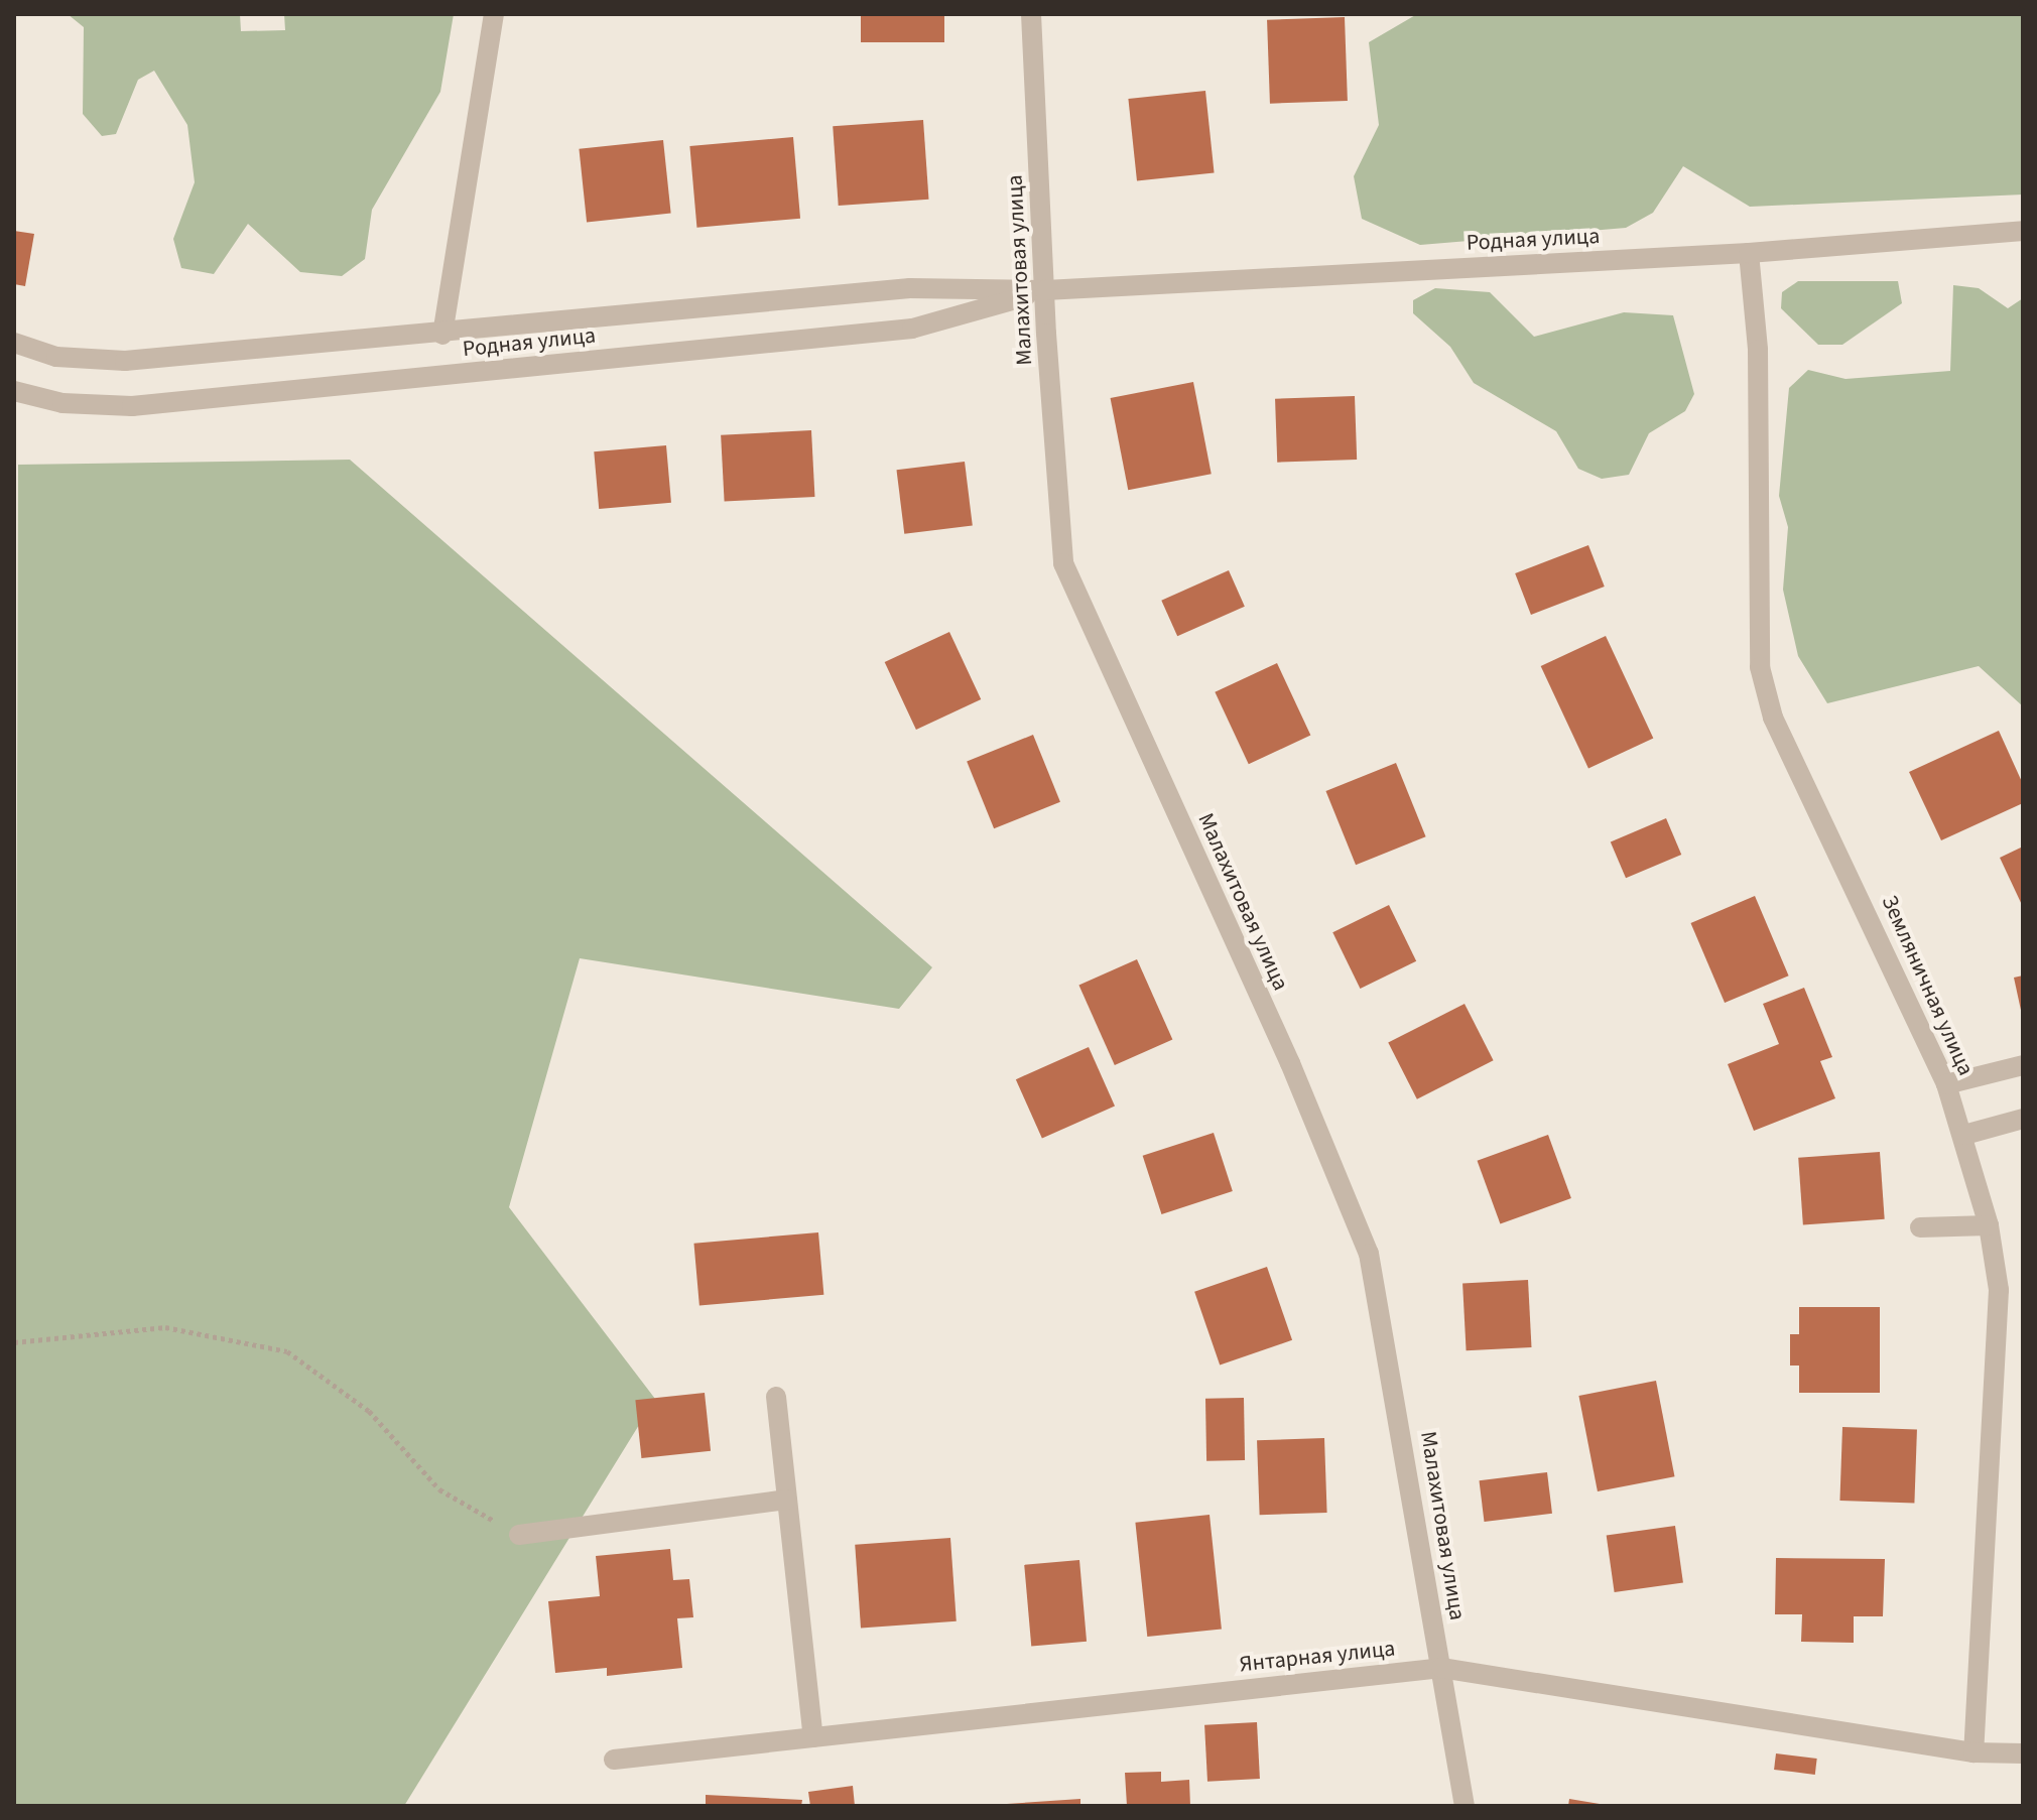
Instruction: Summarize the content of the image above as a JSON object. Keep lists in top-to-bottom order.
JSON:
{
  "streets": {
    "street": [
      "Родная улица",
      "Малахитовая улица",
      "Земляничная улица",
      "Янтарная улица"
    ]
  },
  "crossings": [
    ["Родная улица", "Малахитовая улица"],
    ["Родная улица", "Земляничная улица"],
    ["Малахитовая улица", "Янтарная улица"],
    ["Земляничная улица", "Янтарная улица"]
  ]
}
